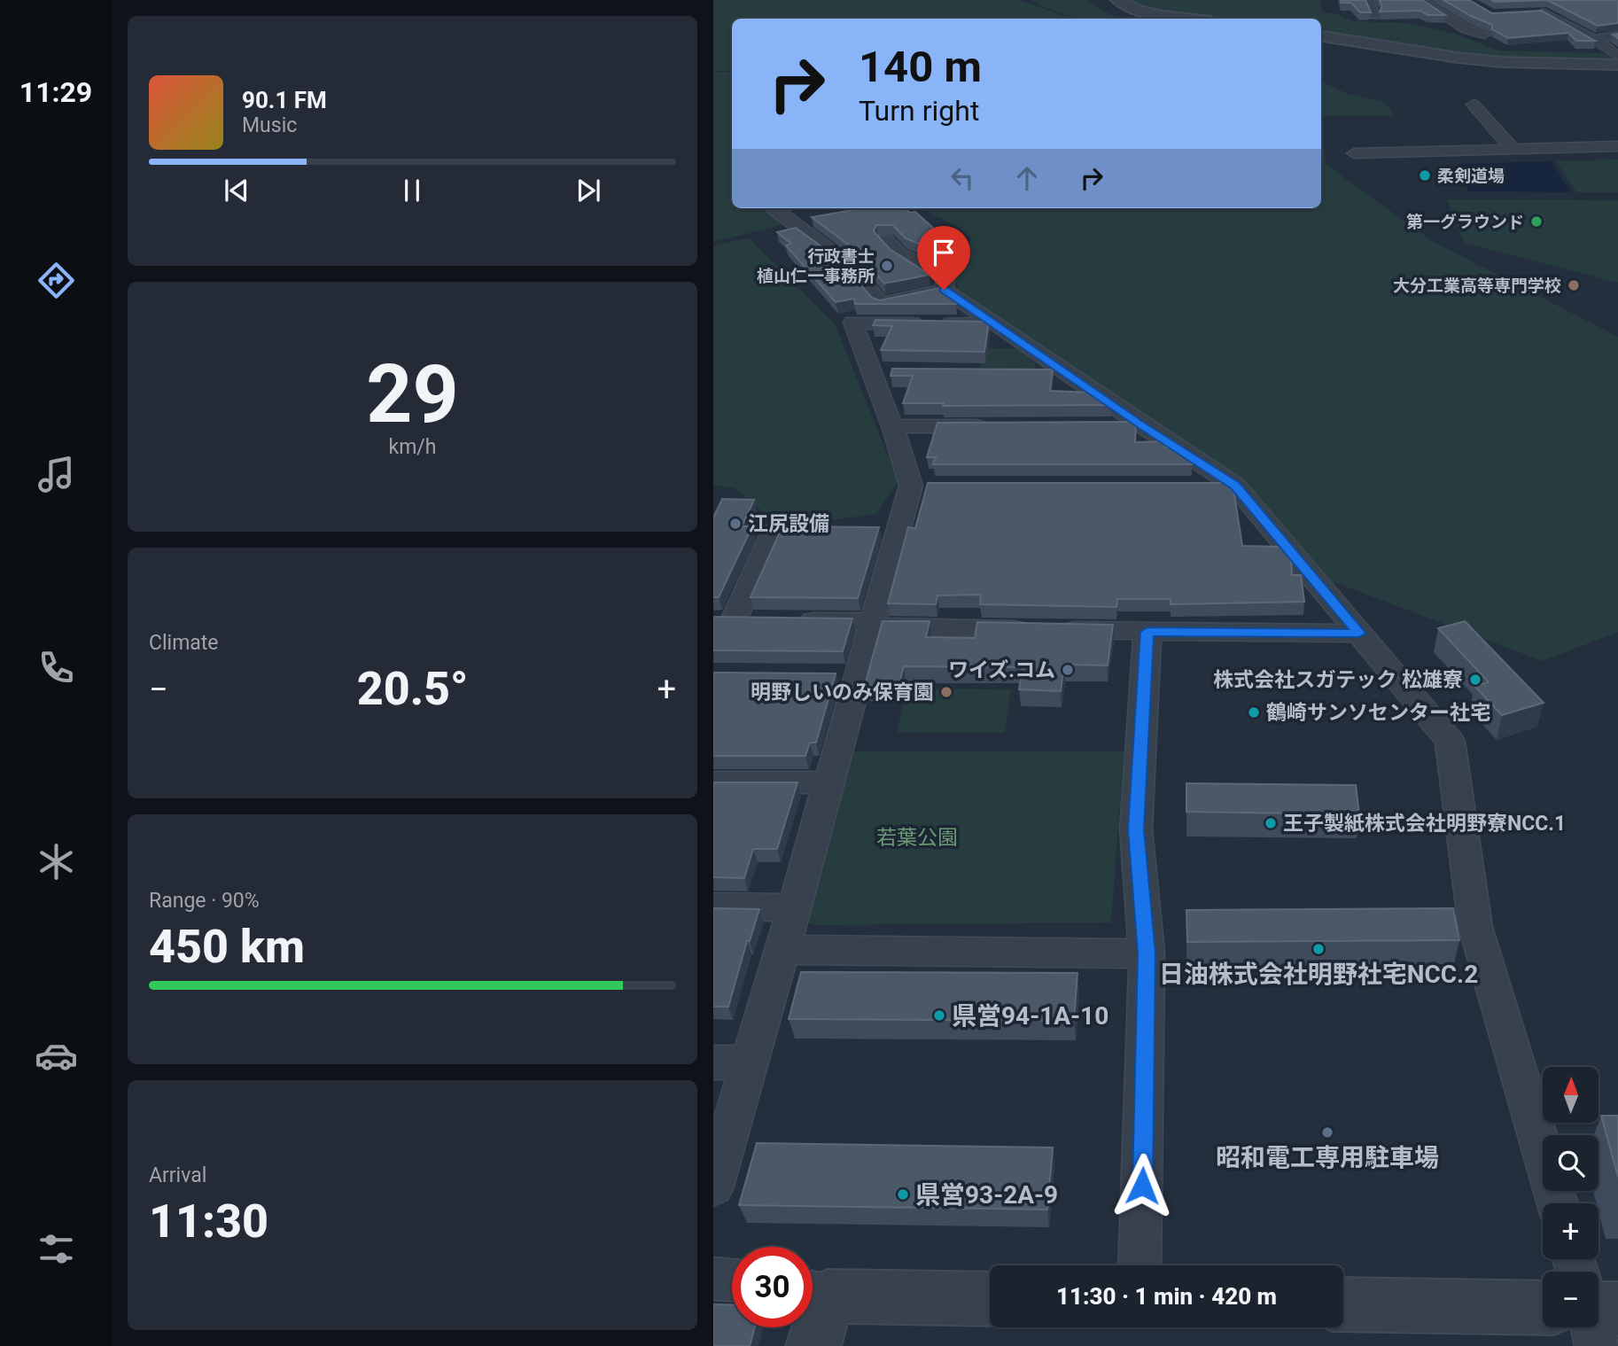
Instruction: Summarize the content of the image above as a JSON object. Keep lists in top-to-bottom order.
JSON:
{
  "parks": ["若葉公園"],
  "places": [
    "柔剣道場",
    "第一グラウンド",
    "行政書士 植山仁一事務所",
    "大分工業高等専門学校",
    "江尻設備",
    "ワイズ.コム",
    "株式会社スガテック 松雄寮",
    "明野しいのみ保育園",
    "鶴崎サンソセンター社宅",
    "王子製紙株式会社明野寮NCC.1",
    "日油株式会社明野社宅NCC.2",
    "県営94-1A-10",
    "昭和電工専用駐車場",
    "県営93-2A-9"
  ],
  "north": "top",
  "page": {
    "tabs": "11:29",
    "turn": ["140 m", "Turn right"],
    "song": ["90.1 FM", "Music"],
    "tile": [
      ["29", "km/h"],
      "Climate",
      ["Range · 90%", "450 km"],
      ["Arrival", "11:30"]
    ],
    "heat": ["−", "20.5°", "+"],
    "map_buttons": ["+", "−"],
    "limit": "30",
    "trip": "11:30 · 1 min · 420 m"
  }
}
